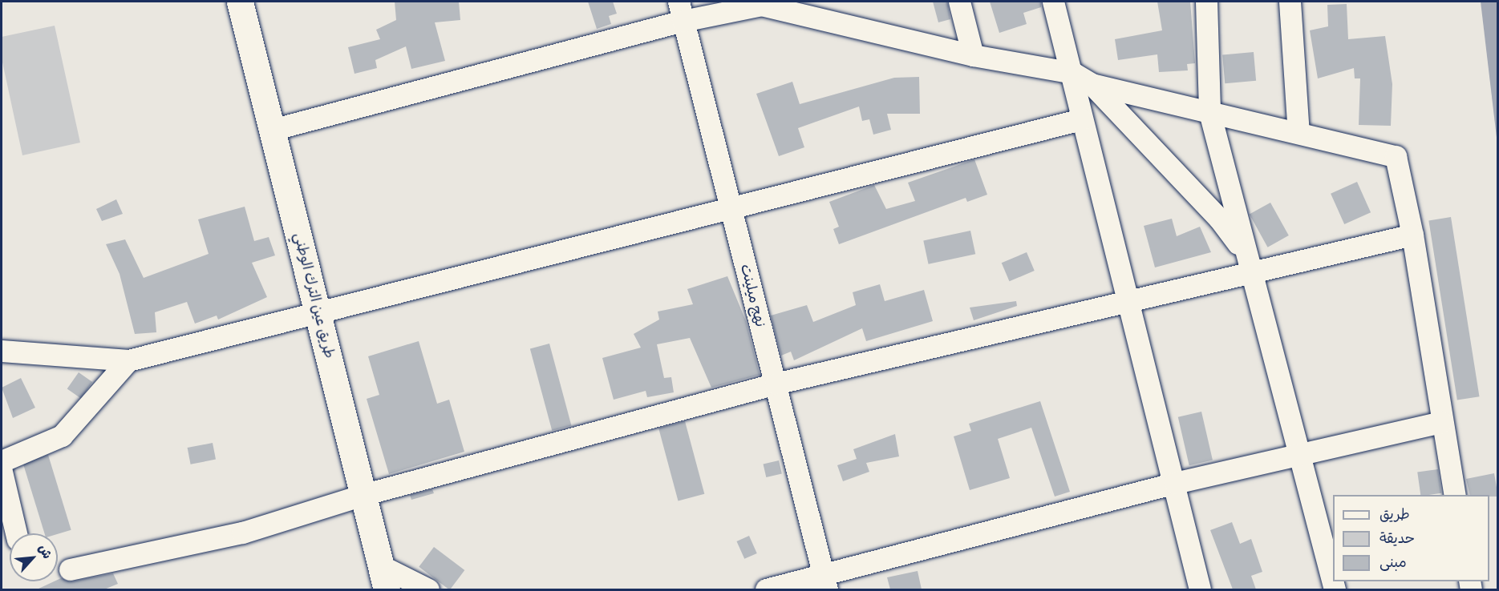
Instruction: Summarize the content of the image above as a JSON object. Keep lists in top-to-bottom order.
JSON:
{
  "streets": {
    "main road": ["طريق عين الترك الوطني"],
    "street": ["نهج ميلينت"]
  },
  "legend": ["طريق", "حديقة", "مبنى"],
  "north": "top right"
}
